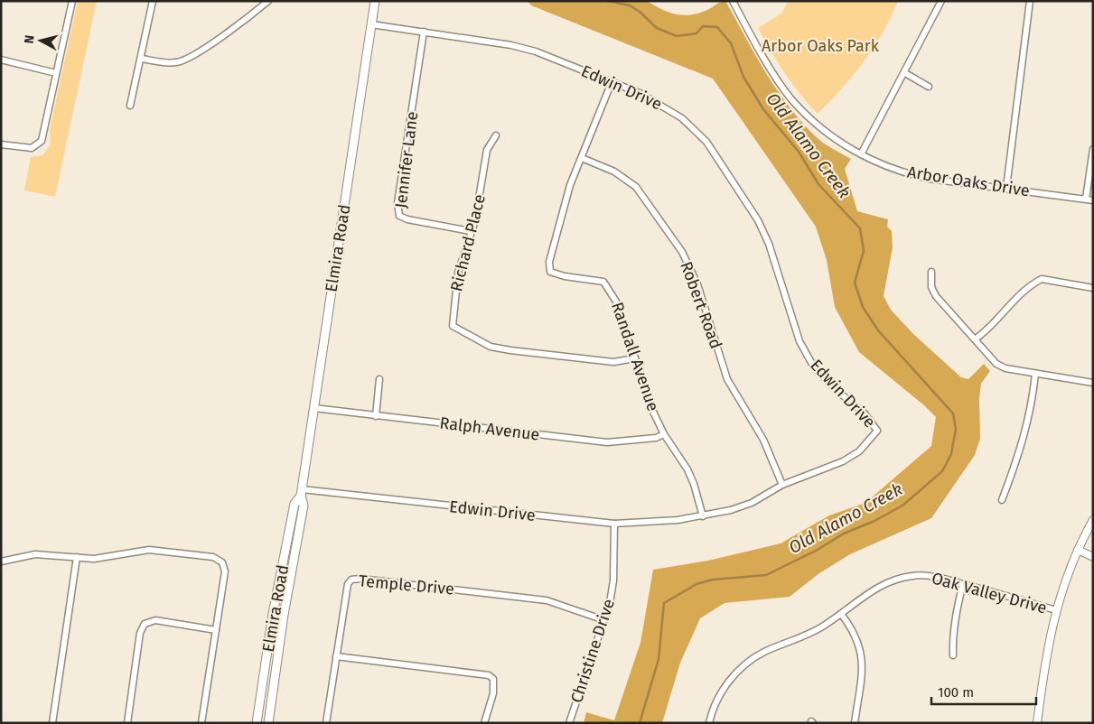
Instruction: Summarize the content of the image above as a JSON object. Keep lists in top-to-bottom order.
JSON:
{
  "streets": {
    "main road": ["Elmira Road"],
    "street": [
      "Edwin Drive",
      "Jennifer Lane",
      "Arbor Oaks Drive",
      "Richard Place",
      "Robert Road",
      "Randall Avenue",
      "Ralph Avenue",
      "Temple Drive",
      "Oak Valley Drive",
      "Christine Drive"
    ]
  },
  "crossings": [
    ["Edwin Drive", "Jennifer Lane"],
    ["Edwin Drive", "Elmira Road"],
    ["Edwin Drive", "Robert Road"],
    ["Edwin Drive", "Randall Avenue"],
    ["Edwin Drive", "Christine Drive"],
    ["Jennifer Lane", "Richard Place"],
    ["Richard Place", "Randall Avenue"],
    ["Elmira Road", "Ralph Avenue"],
    ["Robert Road", "Randall Avenue"],
    ["Randall Avenue", "Ralph Avenue"],
    ["Temple Drive", "Christine Drive"]
  ],
  "water": ["Old Alamo Creek"],
  "parks": ["Arbor Oaks Park"],
  "scale_bar": "100 m",
  "north": "left"
}
